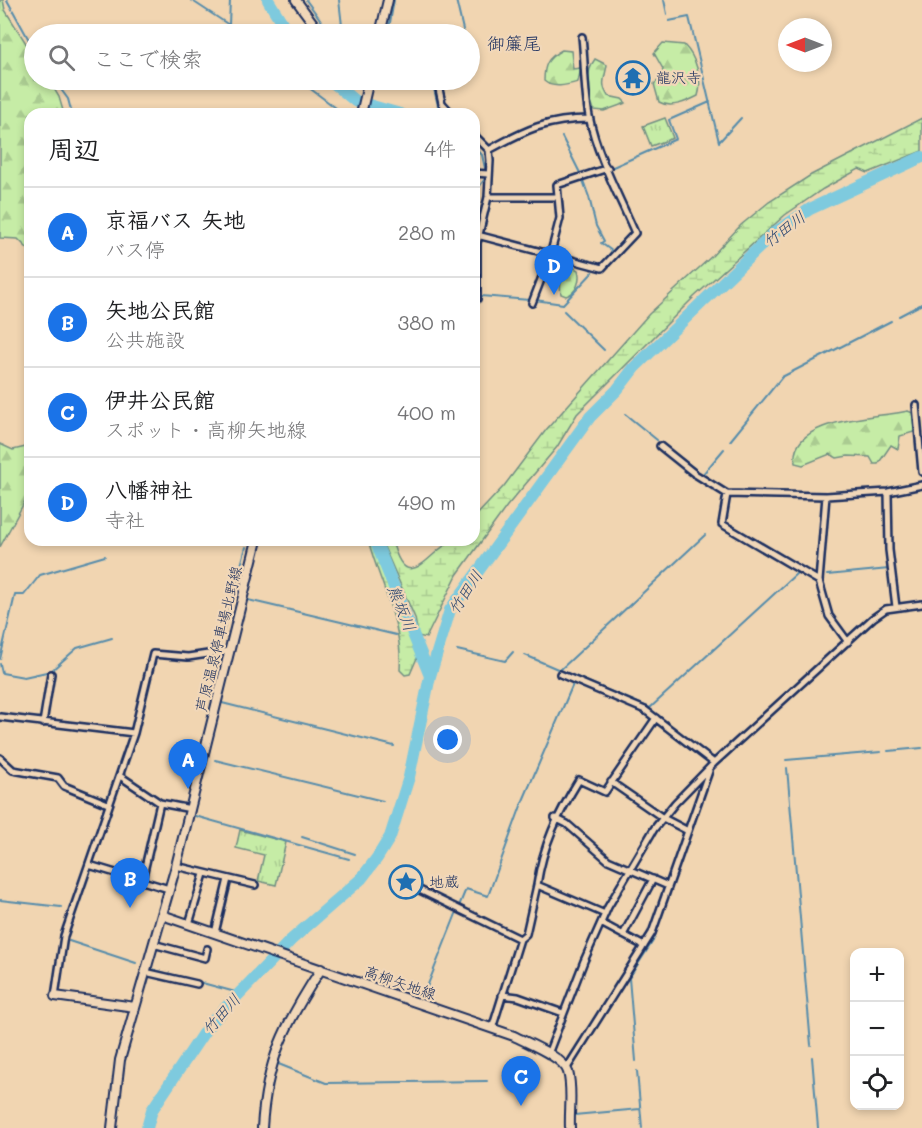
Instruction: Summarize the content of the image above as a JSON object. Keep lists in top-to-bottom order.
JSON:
{
  "streets": {
    "main road": ["芦原温泉停車場北野線", "高柳矢地線"]
  },
  "crossings": [
    ["芦原温泉停車場北野線", "高柳矢地線"]
  ],
  "districts": ["御簾尾"],
  "water": ["竹田川", "熊坂川"],
  "places": {
    "temple": ["龍沢寺"],
    "place": ["地蔵"]
  },
  "north": "left",
  "page": {
    "search": "ここで検索",
    "heading": ["周辺", "4件"],
    "list": [
      {
        "mark": "A",
        "name": "京福バス 矢地",
        "note": "バス停",
        "value": "280 m"
      },
      {
        "mark": "B",
        "name": "矢地公民館",
        "note": "公共施設",
        "value": "380 m"
      },
      {
        "mark": "C",
        "name": "伊井公民館",
        "note": "スポット · 高柳矢地線",
        "value": "400 m"
      },
      {
        "mark": "D",
        "name": "八幡神社",
        "note": "寺社",
        "value": "490 m"
      }
    ],
    "pins": [
      "D",
      "A",
      "B",
      "C"
    ],
    "map_buttons": ["+", "−"]
  }
}
